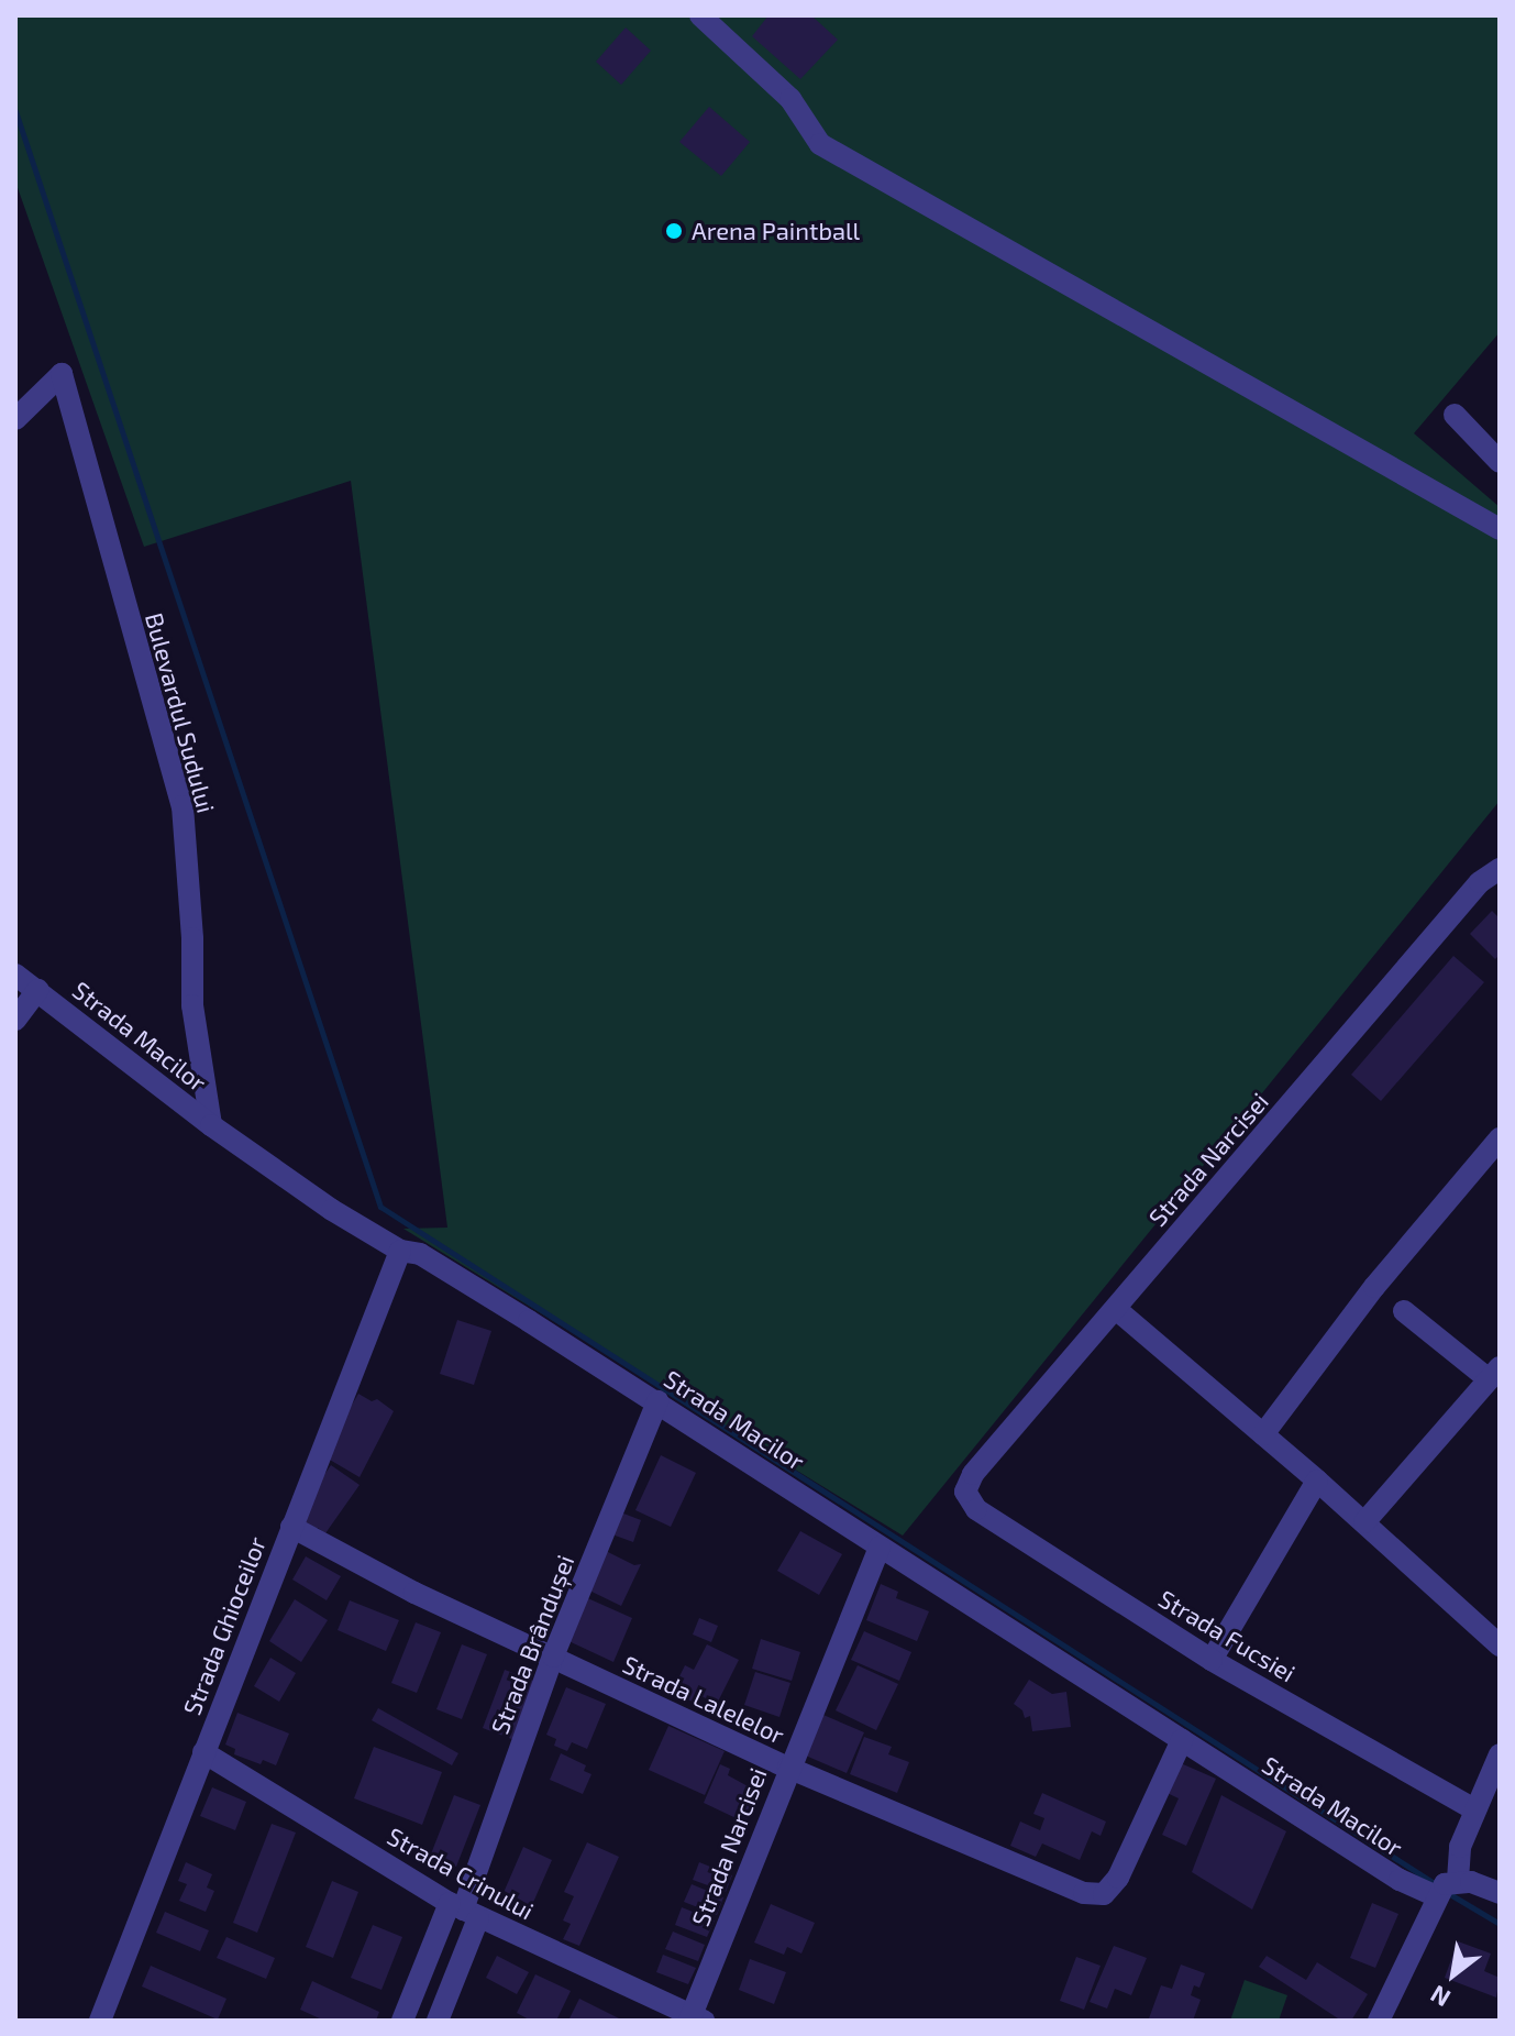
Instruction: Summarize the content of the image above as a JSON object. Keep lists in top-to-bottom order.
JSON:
{
  "streets": {
    "street": [
      "Bulevardul Sudului",
      "Strada Macilor",
      "Strada Narcisei",
      "Strada Ghioceilor",
      "Strada Fucsiei",
      "Strada Brândușei",
      "Strada Lalelelor",
      "Strada Crinului"
    ]
  },
  "crossings": [
    ["Bulevardul Sudului", "Strada Macilor"],
    ["Strada Macilor", "Strada Narcisei"],
    ["Strada Macilor", "Strada Ghioceilor"],
    ["Strada Macilor", "Strada Brândușei"],
    ["Strada Macilor", "Strada Lalelelor"],
    ["Strada Narcisei", "Strada Fucsiei"],
    ["Strada Narcisei", "Strada Lalelelor"],
    ["Strada Narcisei", "Strada Crinului"],
    ["Strada Ghioceilor", "Strada Lalelelor"],
    ["Strada Ghioceilor", "Strada Crinului"],
    ["Strada Brândușei", "Strada Lalelelor"],
    ["Strada Brândușei", "Strada Crinului"]
  ],
  "places": ["Arena Paintball"],
  "north": "bottom left"
}
